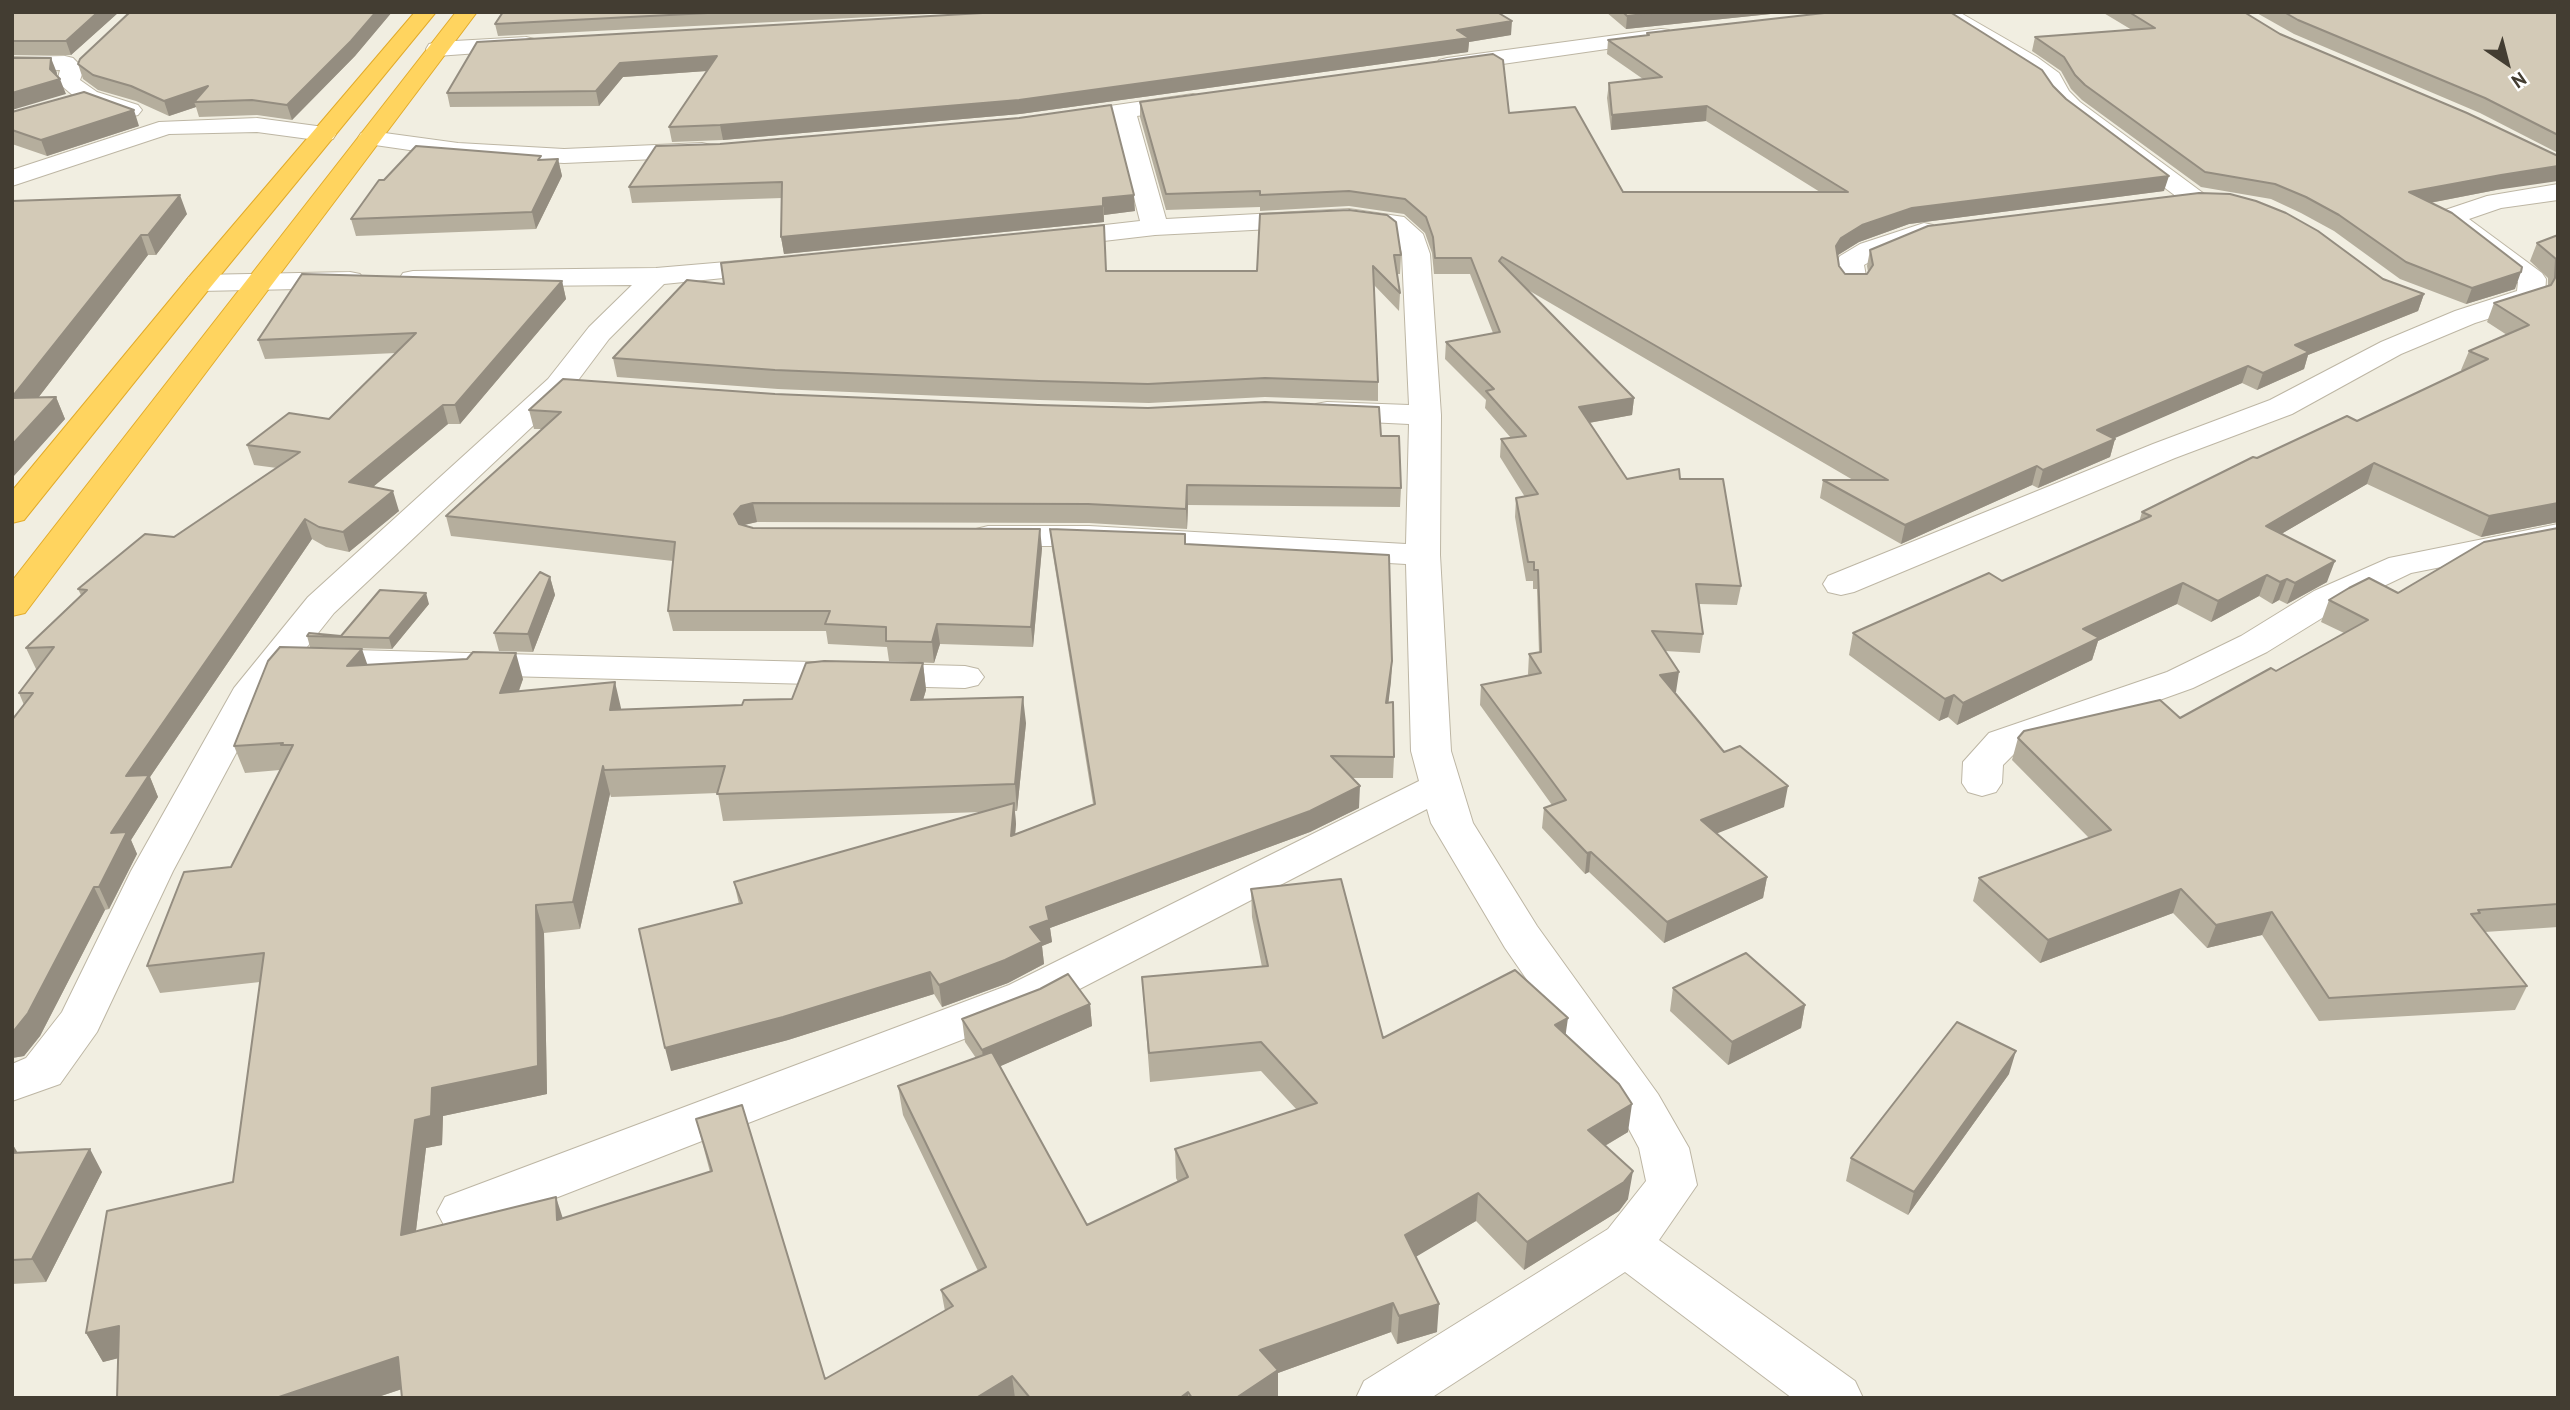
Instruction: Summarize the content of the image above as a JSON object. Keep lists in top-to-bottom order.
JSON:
{
  "north": "bottom right"
}
